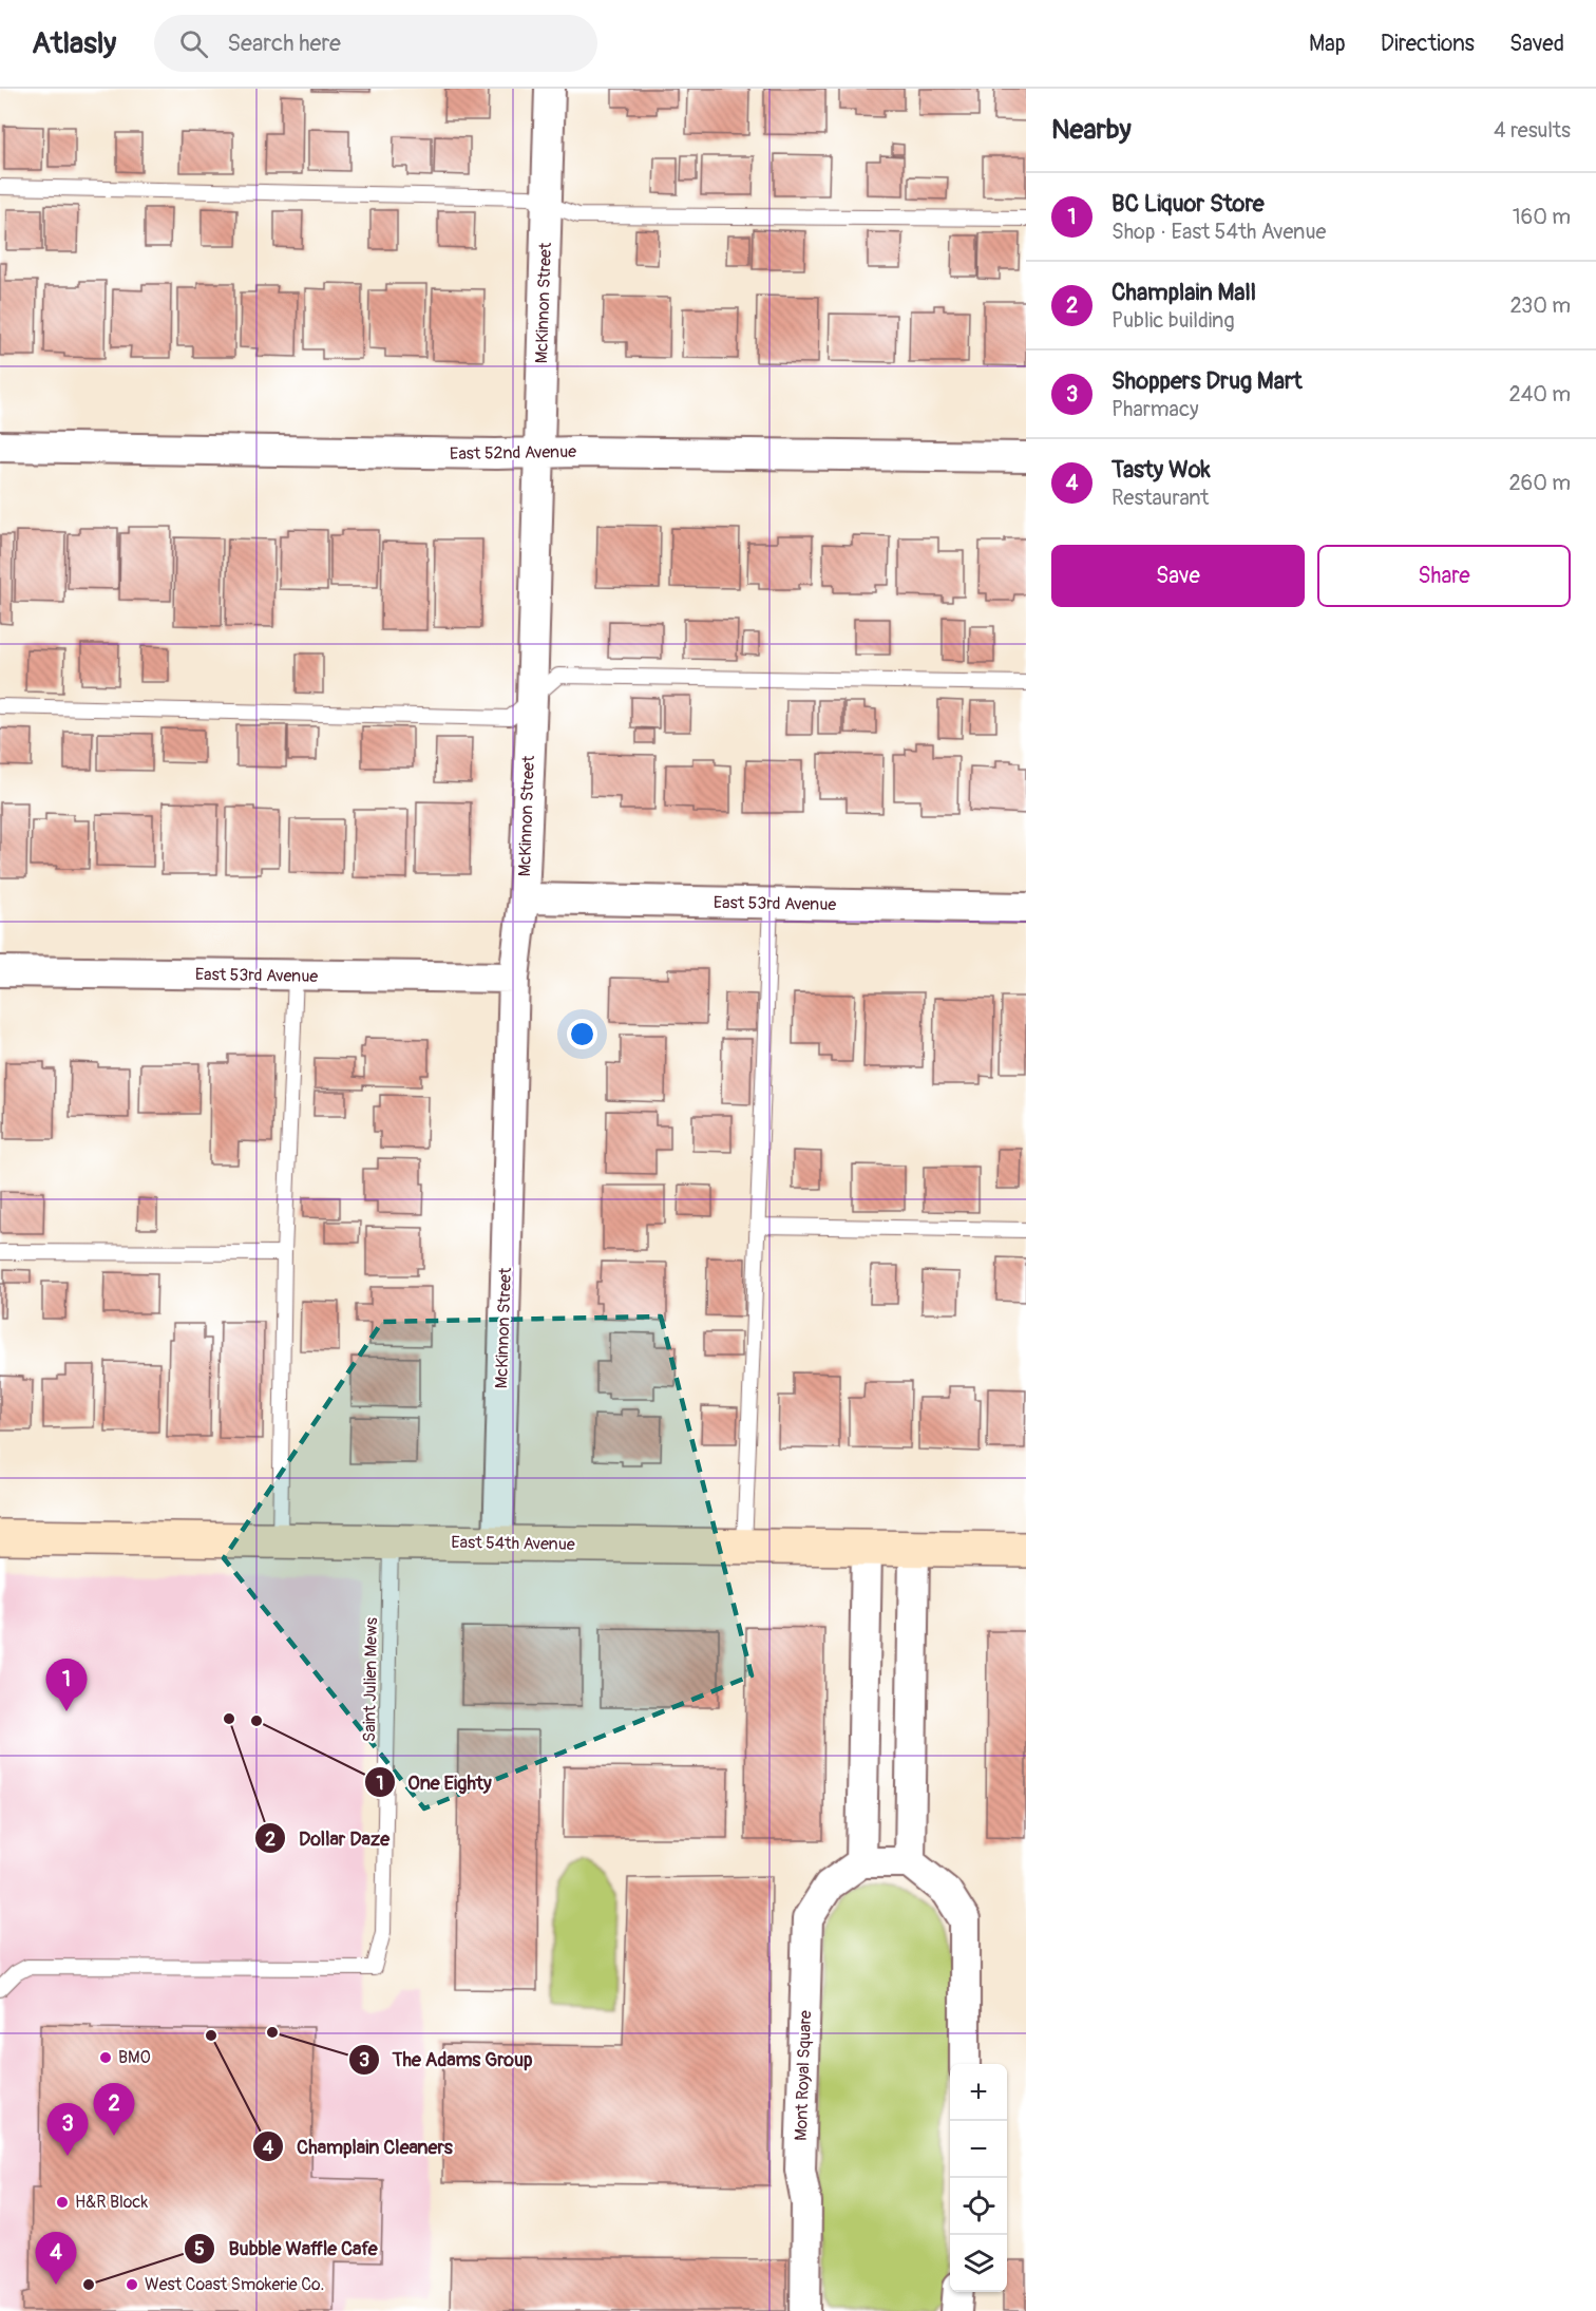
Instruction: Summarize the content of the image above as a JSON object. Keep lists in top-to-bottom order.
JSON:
{
  "streets": {
    "street": [
      "McKinnon Street",
      "East 52nd Avenue",
      "East 53rd Avenue",
      "East 54th Avenue",
      "Mont Royal Square"
    ],
    "lane": ["Saint Julien Mews"]
  },
  "crossings": [
    ["McKinnon Street", "East 52nd Avenue"],
    ["McKinnon Street", "East 53rd Avenue"],
    ["McKinnon Street", "East 54th Avenue"],
    ["East 54th Avenue", "Saint Julien Mews"]
  ],
  "places": [
    "Dollar Daze",
    "One Eighty",
    "The Adams Group",
    "Champlain Cleaners",
    "BMO",
    "H&R Block",
    "Bubble Waffle Cafe",
    "West Coast Smokerie Co."
  ],
  "page": {
    "header": "Atlasly",
    "search": "Search here",
    "nav": ["Map", "Directions", "Saved"],
    "heading": ["Nearby", "4 results"],
    "list": [
      {
        "mark": "1",
        "name": "BC Liquor Store",
        "note": "Shop · East 54th Avenue",
        "value": "160 m"
      },
      {
        "mark": "2",
        "name": "Champlain Mall",
        "note": "Public building",
        "value": "230 m"
      },
      {
        "mark": "3",
        "name": "Shoppers Drug Mart",
        "note": "Pharmacy",
        "value": "240 m"
      },
      {
        "mark": "4",
        "name": "Tasty Wok",
        "note": "Restaurant",
        "value": "260 m"
      }
    ],
    "buttons": ["Save", "Share"],
    "pins": [
      "1",
      "2",
      "3",
      "4"
    ],
    "map_buttons": ["+", "−"]
  }
}
